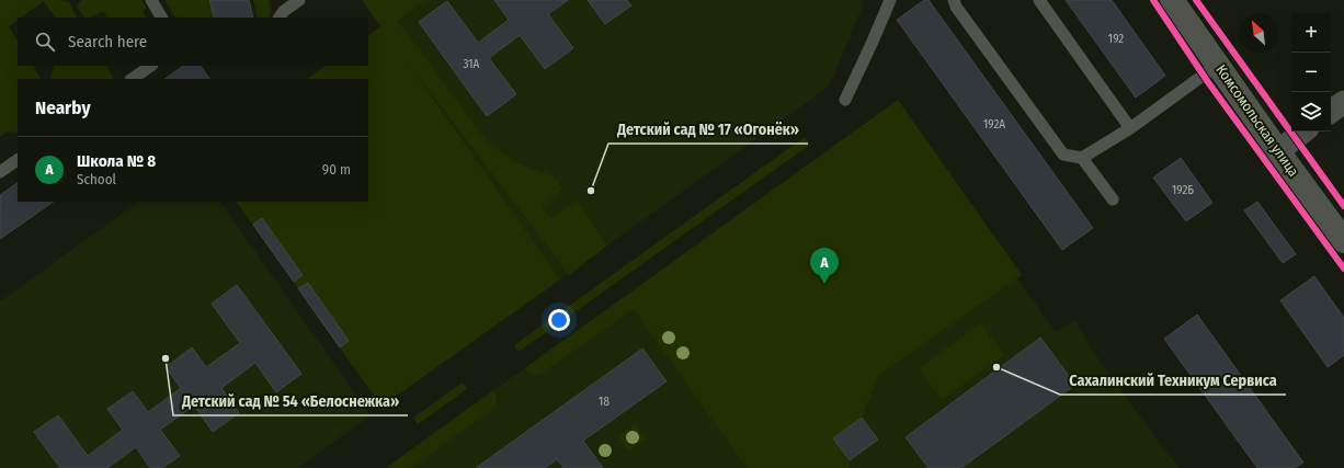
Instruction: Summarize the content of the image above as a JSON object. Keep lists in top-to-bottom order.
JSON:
{
  "streets": {
    "main road": ["Комсомольская улица"]
  },
  "places": ["Детский сад № 17 «Огонёк»", "Детский сад № 54 «Белоснежка»", "Сахалинский Техникум Сервиса"],
  "house_numbers": [
    "192",
    "31А",
    "192А",
    "192Б",
    "18"
  ],
  "north": "top left",
  "page": {
    "map_buttons": ["+", "−"],
    "search": "Search here",
    "heading": "Nearby",
    "list": [
      {
        "mark": "A",
        "name": "Школа № 8",
        "note": "School",
        "value": "90 m"
      }
    ],
    "pins": "A"
  }
}
